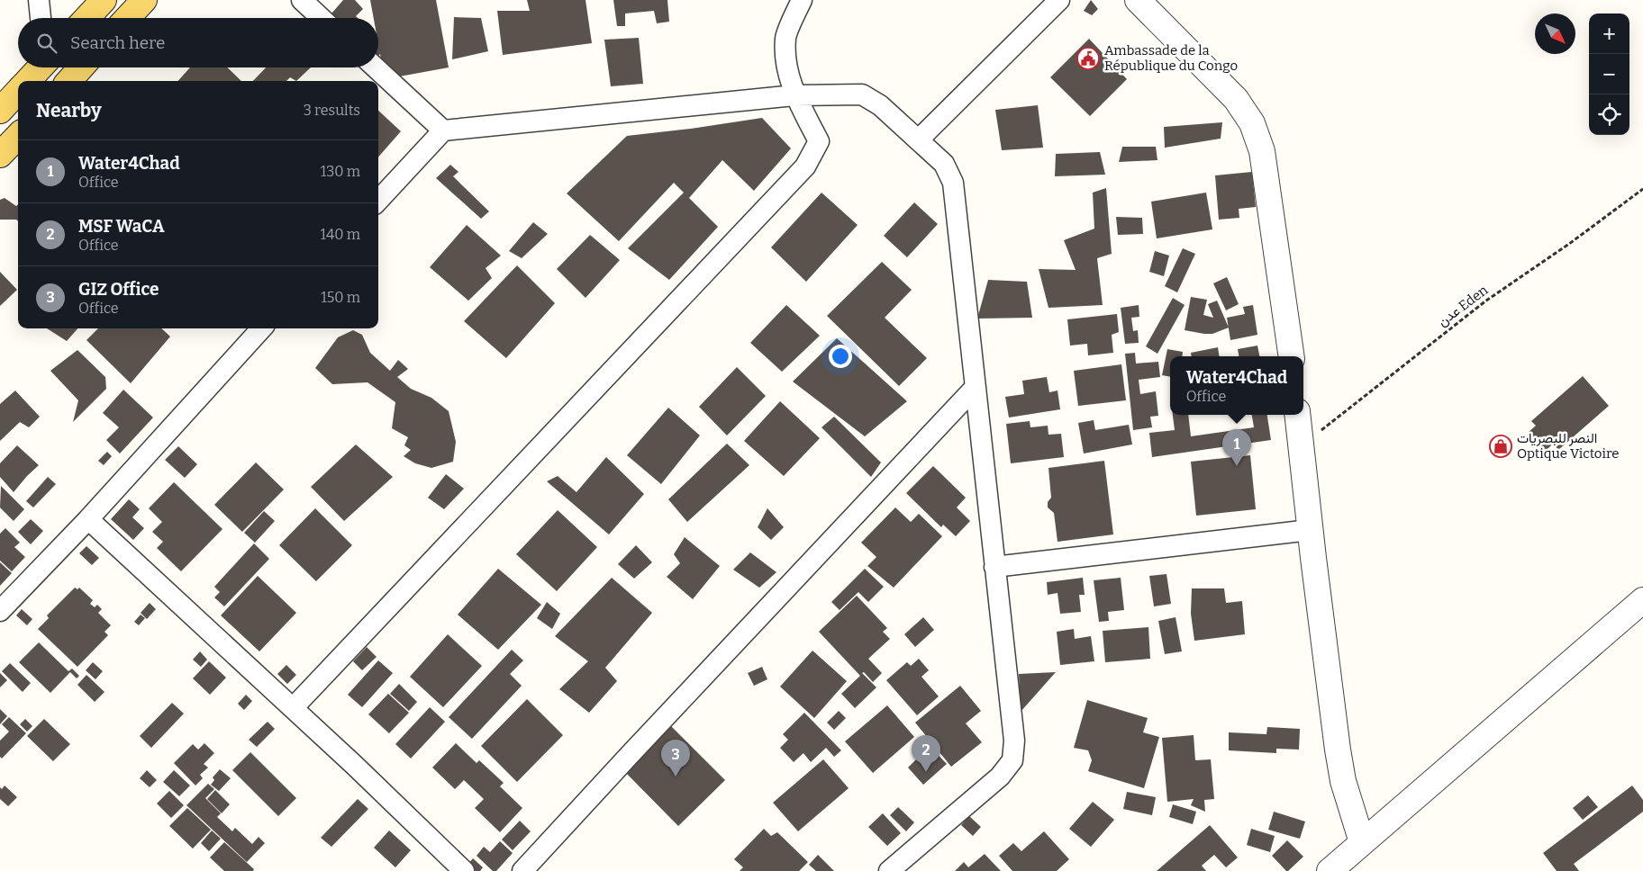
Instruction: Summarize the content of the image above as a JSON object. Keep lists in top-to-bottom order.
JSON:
{
  "streets": {
    "path": ["عدن Eden"]
  },
  "places": {
    "public building": ["Ambassade de la République du Congo"],
    "shop": ["النصر للبصريات Optique Victoire"]
  },
  "north": "bottom right",
  "page": {
    "map_buttons": ["+", "−"],
    "search": "Search here",
    "heading": ["Nearby", "3 results"],
    "list": [
      {
        "mark": "1",
        "name": "Water4Chad",
        "note": "Office",
        "value": "130 m"
      },
      {
        "mark": "2",
        "name": "MSF WaCA",
        "note": "Office",
        "value": "140 m"
      },
      {
        "mark": "3",
        "name": "GIZ Office",
        "note": "Office",
        "value": "150 m"
      }
    ],
    "popup": ["Water4Chad", "Office"],
    "pins": ["1", "2", "3"]
  }
}
